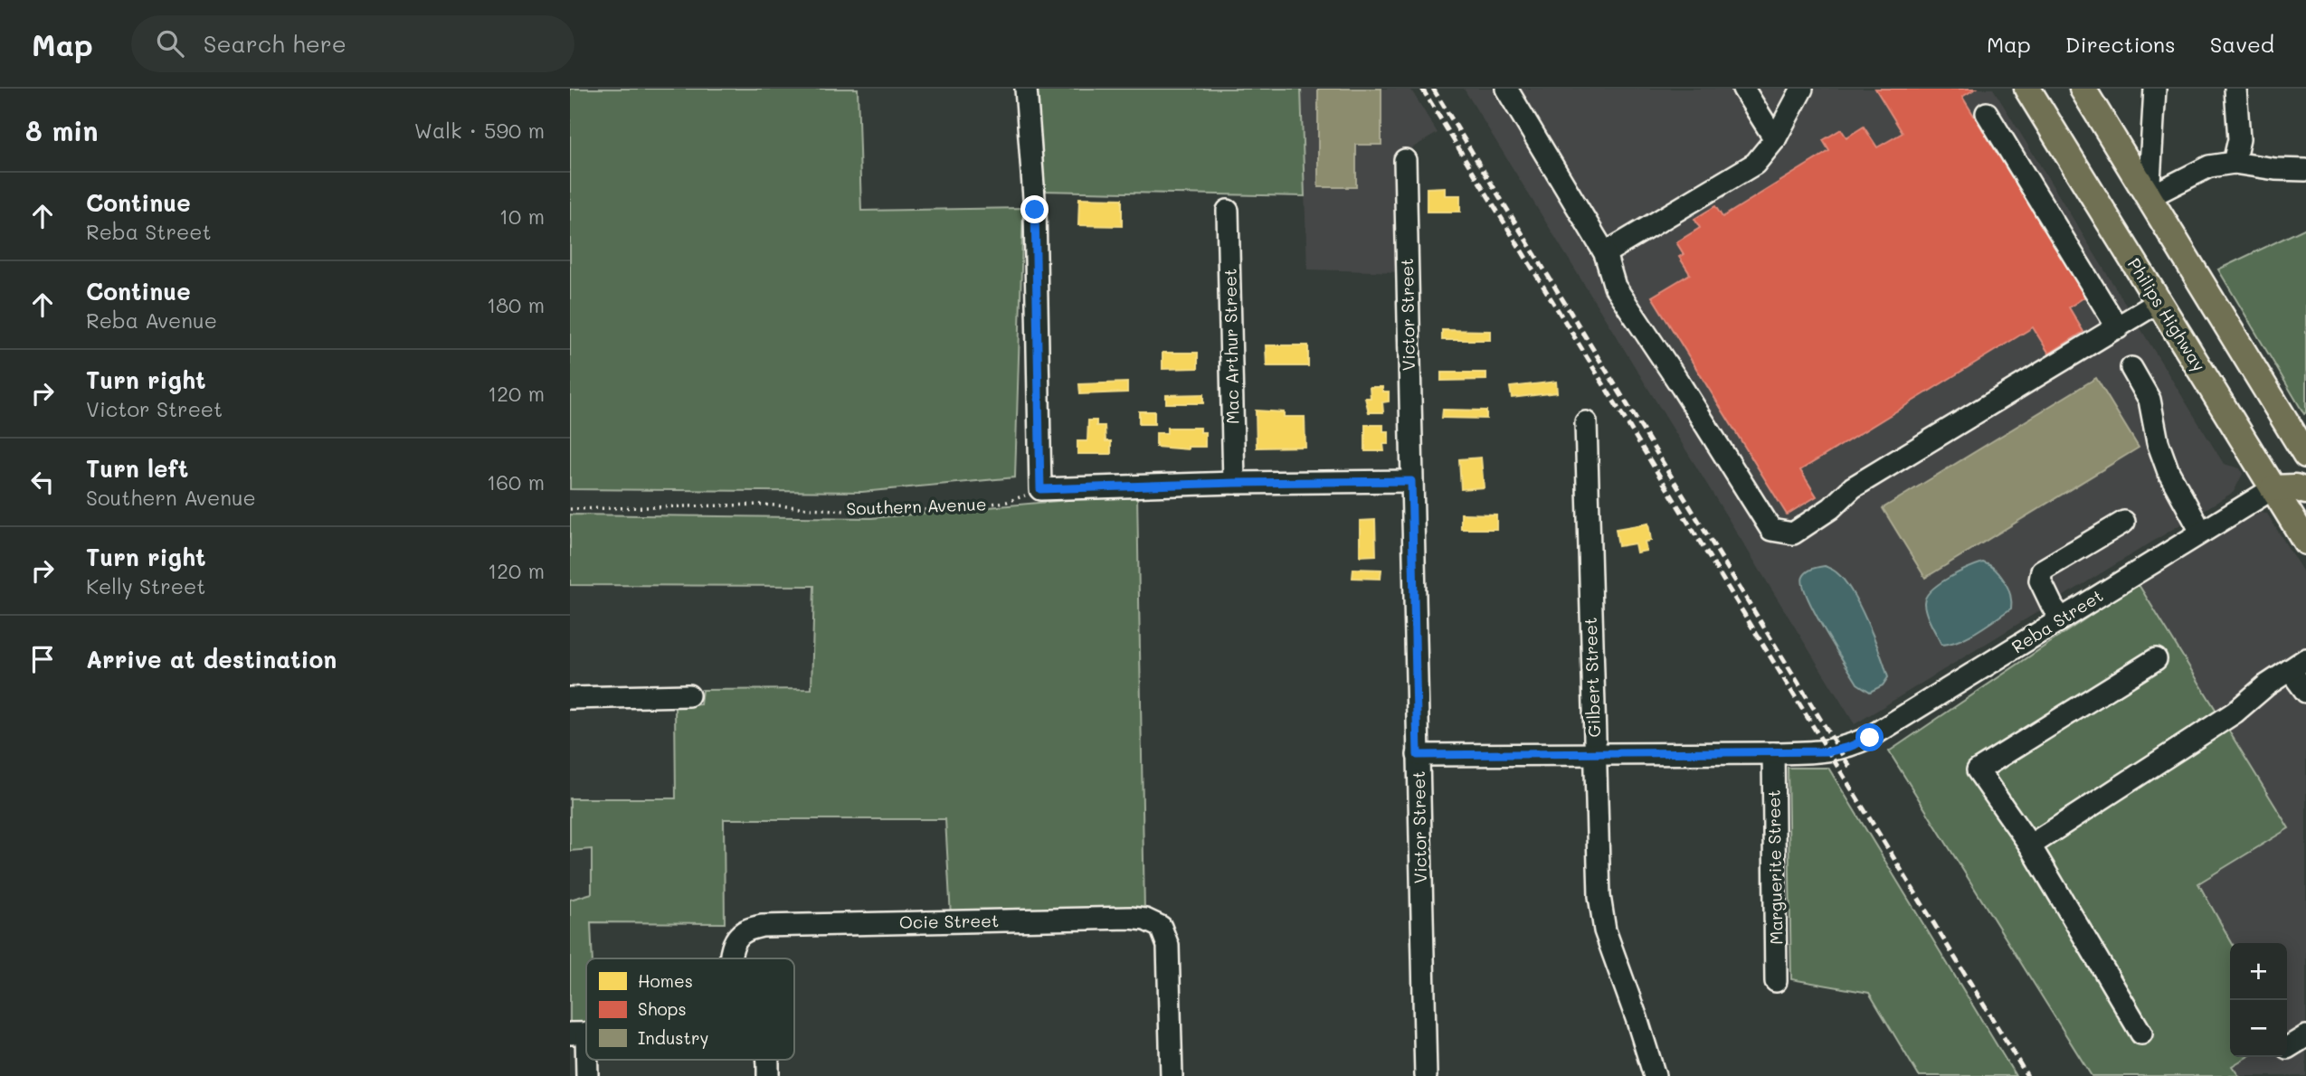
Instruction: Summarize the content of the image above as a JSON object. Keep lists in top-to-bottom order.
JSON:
{
  "streets": {
    "main road": ["Philips Highway"],
    "street": [
      "Victor Street",
      "Mac Arthur Street",
      "Reba Street",
      "Gilbert Street",
      "Marguerite Street",
      "Ocie Street"
    ],
    "path": ["Southern Avenue"]
  },
  "crossings": [
    ["Victor Street", "Reba Street"],
    ["Philips Highway", "Reba Street"],
    ["Reba Street", "Gilbert Street"],
    ["Reba Street", "Marguerite Street"]
  ],
  "legend": ["Homes", "Shops", "Industry"],
  "page": {
    "header": "Map",
    "search": "Search here",
    "nav": ["Map", "Directions", "Saved"],
    "heading": ["8 min", "Walk · 590 m"],
    "list": [
      ["Continue", "Reba Street", "10 m"],
      ["Continue", "Reba Avenue", "180 m"],
      ["Turn right", "Victor Street", "120 m"],
      ["Turn left", "Southern Avenue", "160 m"],
      ["Turn right", "Kelly Street", "120 m"],
      "Arrive at destination"
    ],
    "map_buttons": ["+", "−"]
  }
}
